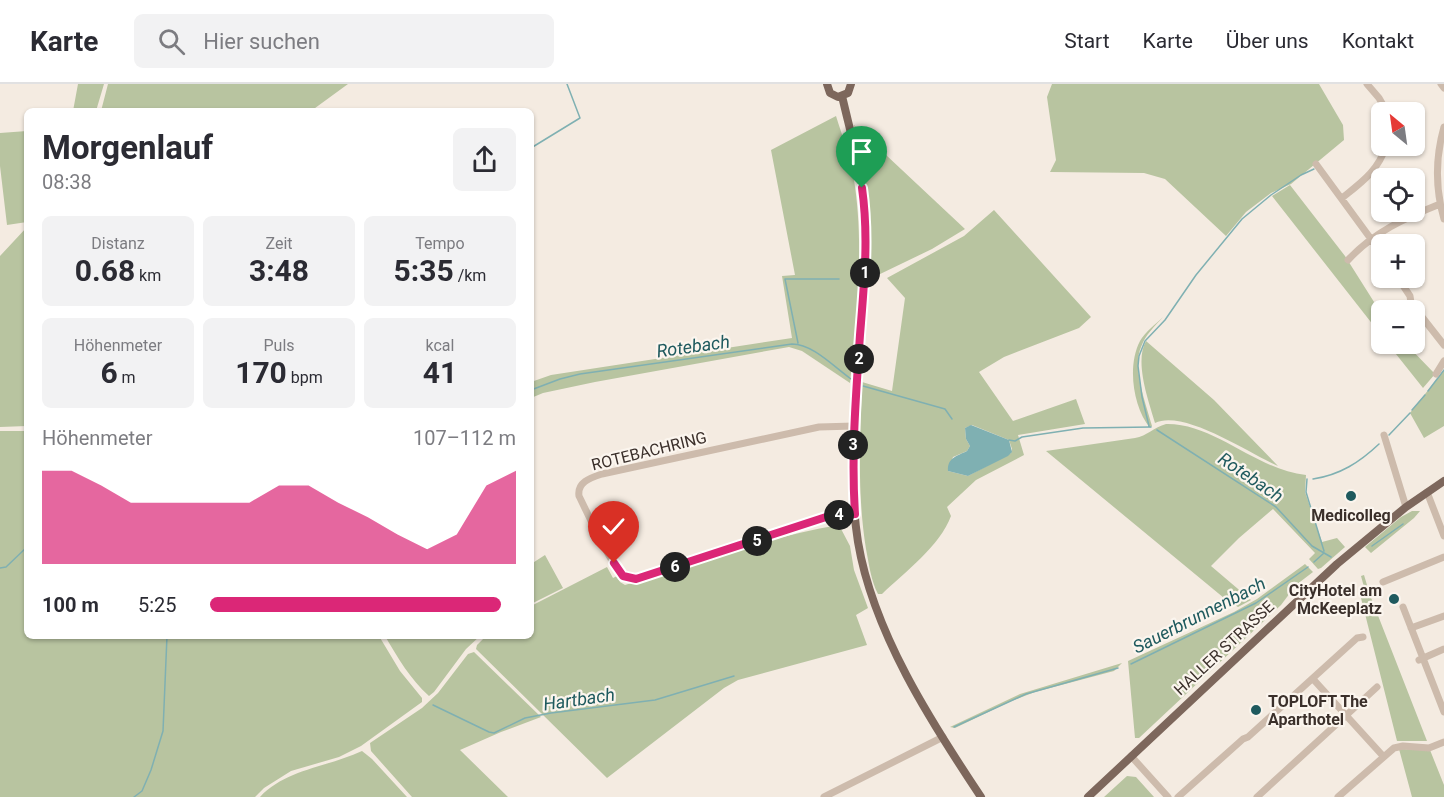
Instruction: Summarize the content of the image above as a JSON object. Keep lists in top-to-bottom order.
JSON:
{
  "streets": {
    "main road": ["HALLER STRASSE"],
    "street": ["ROTEBACHRING"]
  },
  "water": ["Rotebach", "Sauerbrunnenbach", "Hartbach"],
  "places": ["Medicolleg", "CityHotel am McKeeplatz", "TOPLOFT The Aparthotel"],
  "north": "top left",
  "page": {
    "header": "Karte",
    "search": "Hier suchen",
    "nav": [
      "Start",
      "Karte",
      "Über uns",
      "Kontakt"
    ],
    "map_buttons": ["+", "−"],
    "heading": ["Morgenlauf", "08:38"],
    "stats": [
      ["Distanz", "0.68 km"],
      ["Zeit", "3:48"],
      ["Tempo", "5:35 /km"],
      ["Höhenmeter", "6 m"],
      ["Puls", "170 bpm"],
      ["kcal", "41"]
    ],
    "pins": [
      "1",
      "2",
      "3",
      "4",
      "5",
      "6"
    ],
    "chart": ["Höhenmeter", "107–112 m"],
    "list": [
      {
        "name": "100 m",
        "note": "5:25"
      }
    ]
  }
}
